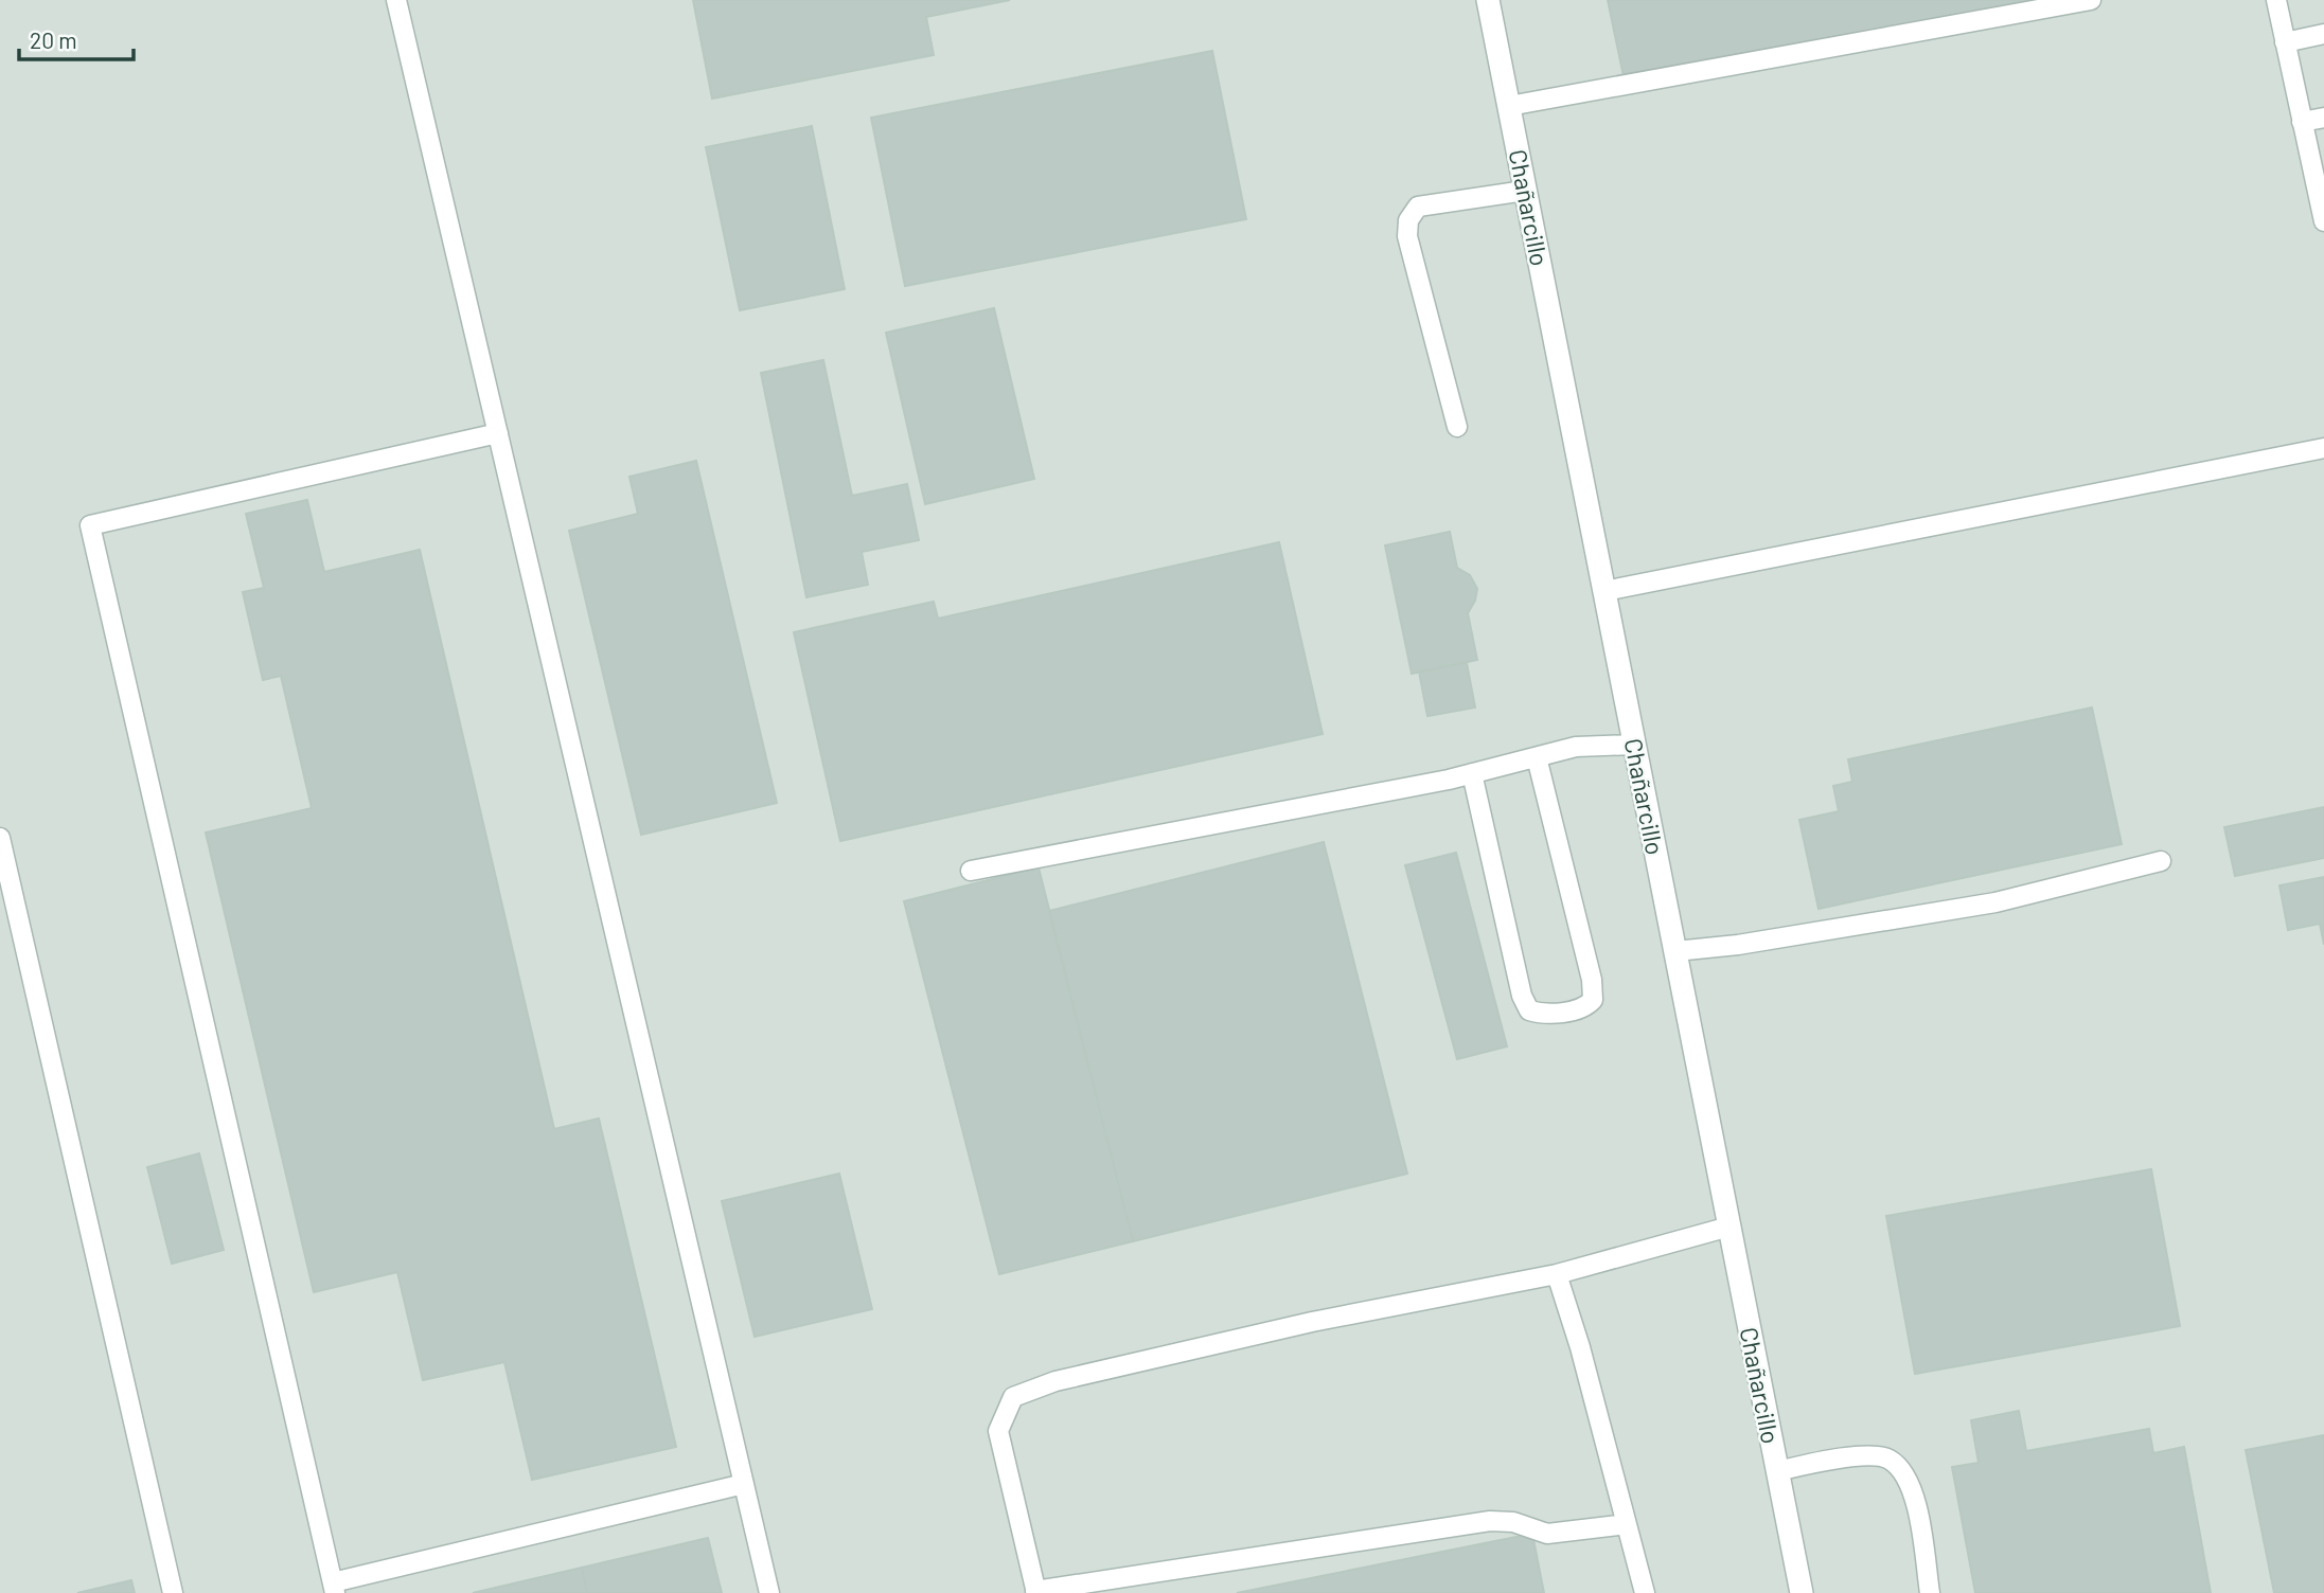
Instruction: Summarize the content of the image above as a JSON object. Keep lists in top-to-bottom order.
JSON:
{
  "streets": {
    "street": ["Chañarcillo"]
  },
  "scale_bar": "20 m"
}
